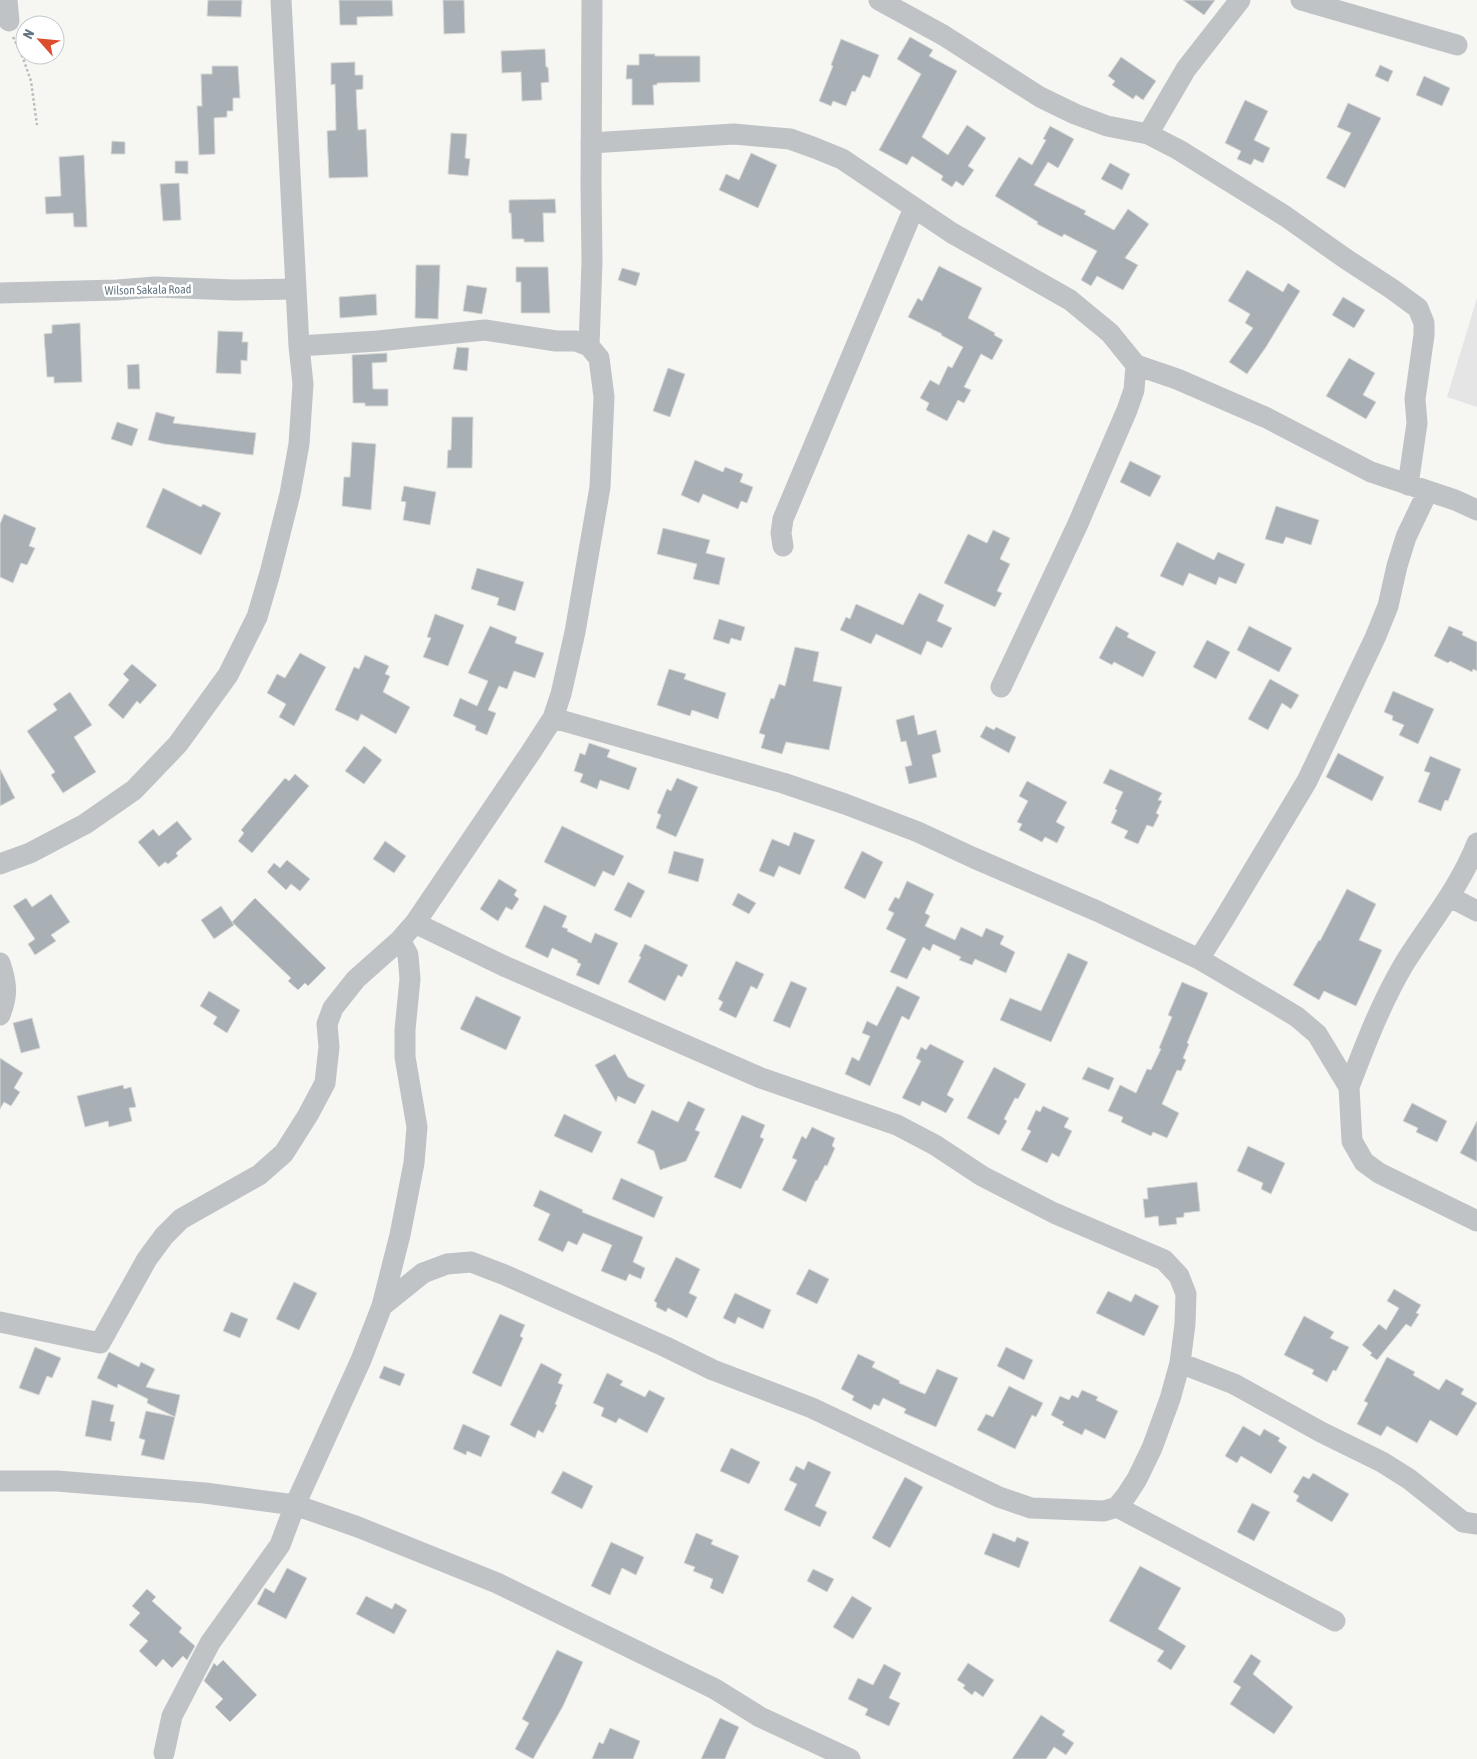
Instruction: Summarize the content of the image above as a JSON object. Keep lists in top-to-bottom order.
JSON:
{
  "streets": {
    "street": ["Wilson Sakala Road"]
  },
  "north": "top left"
}
